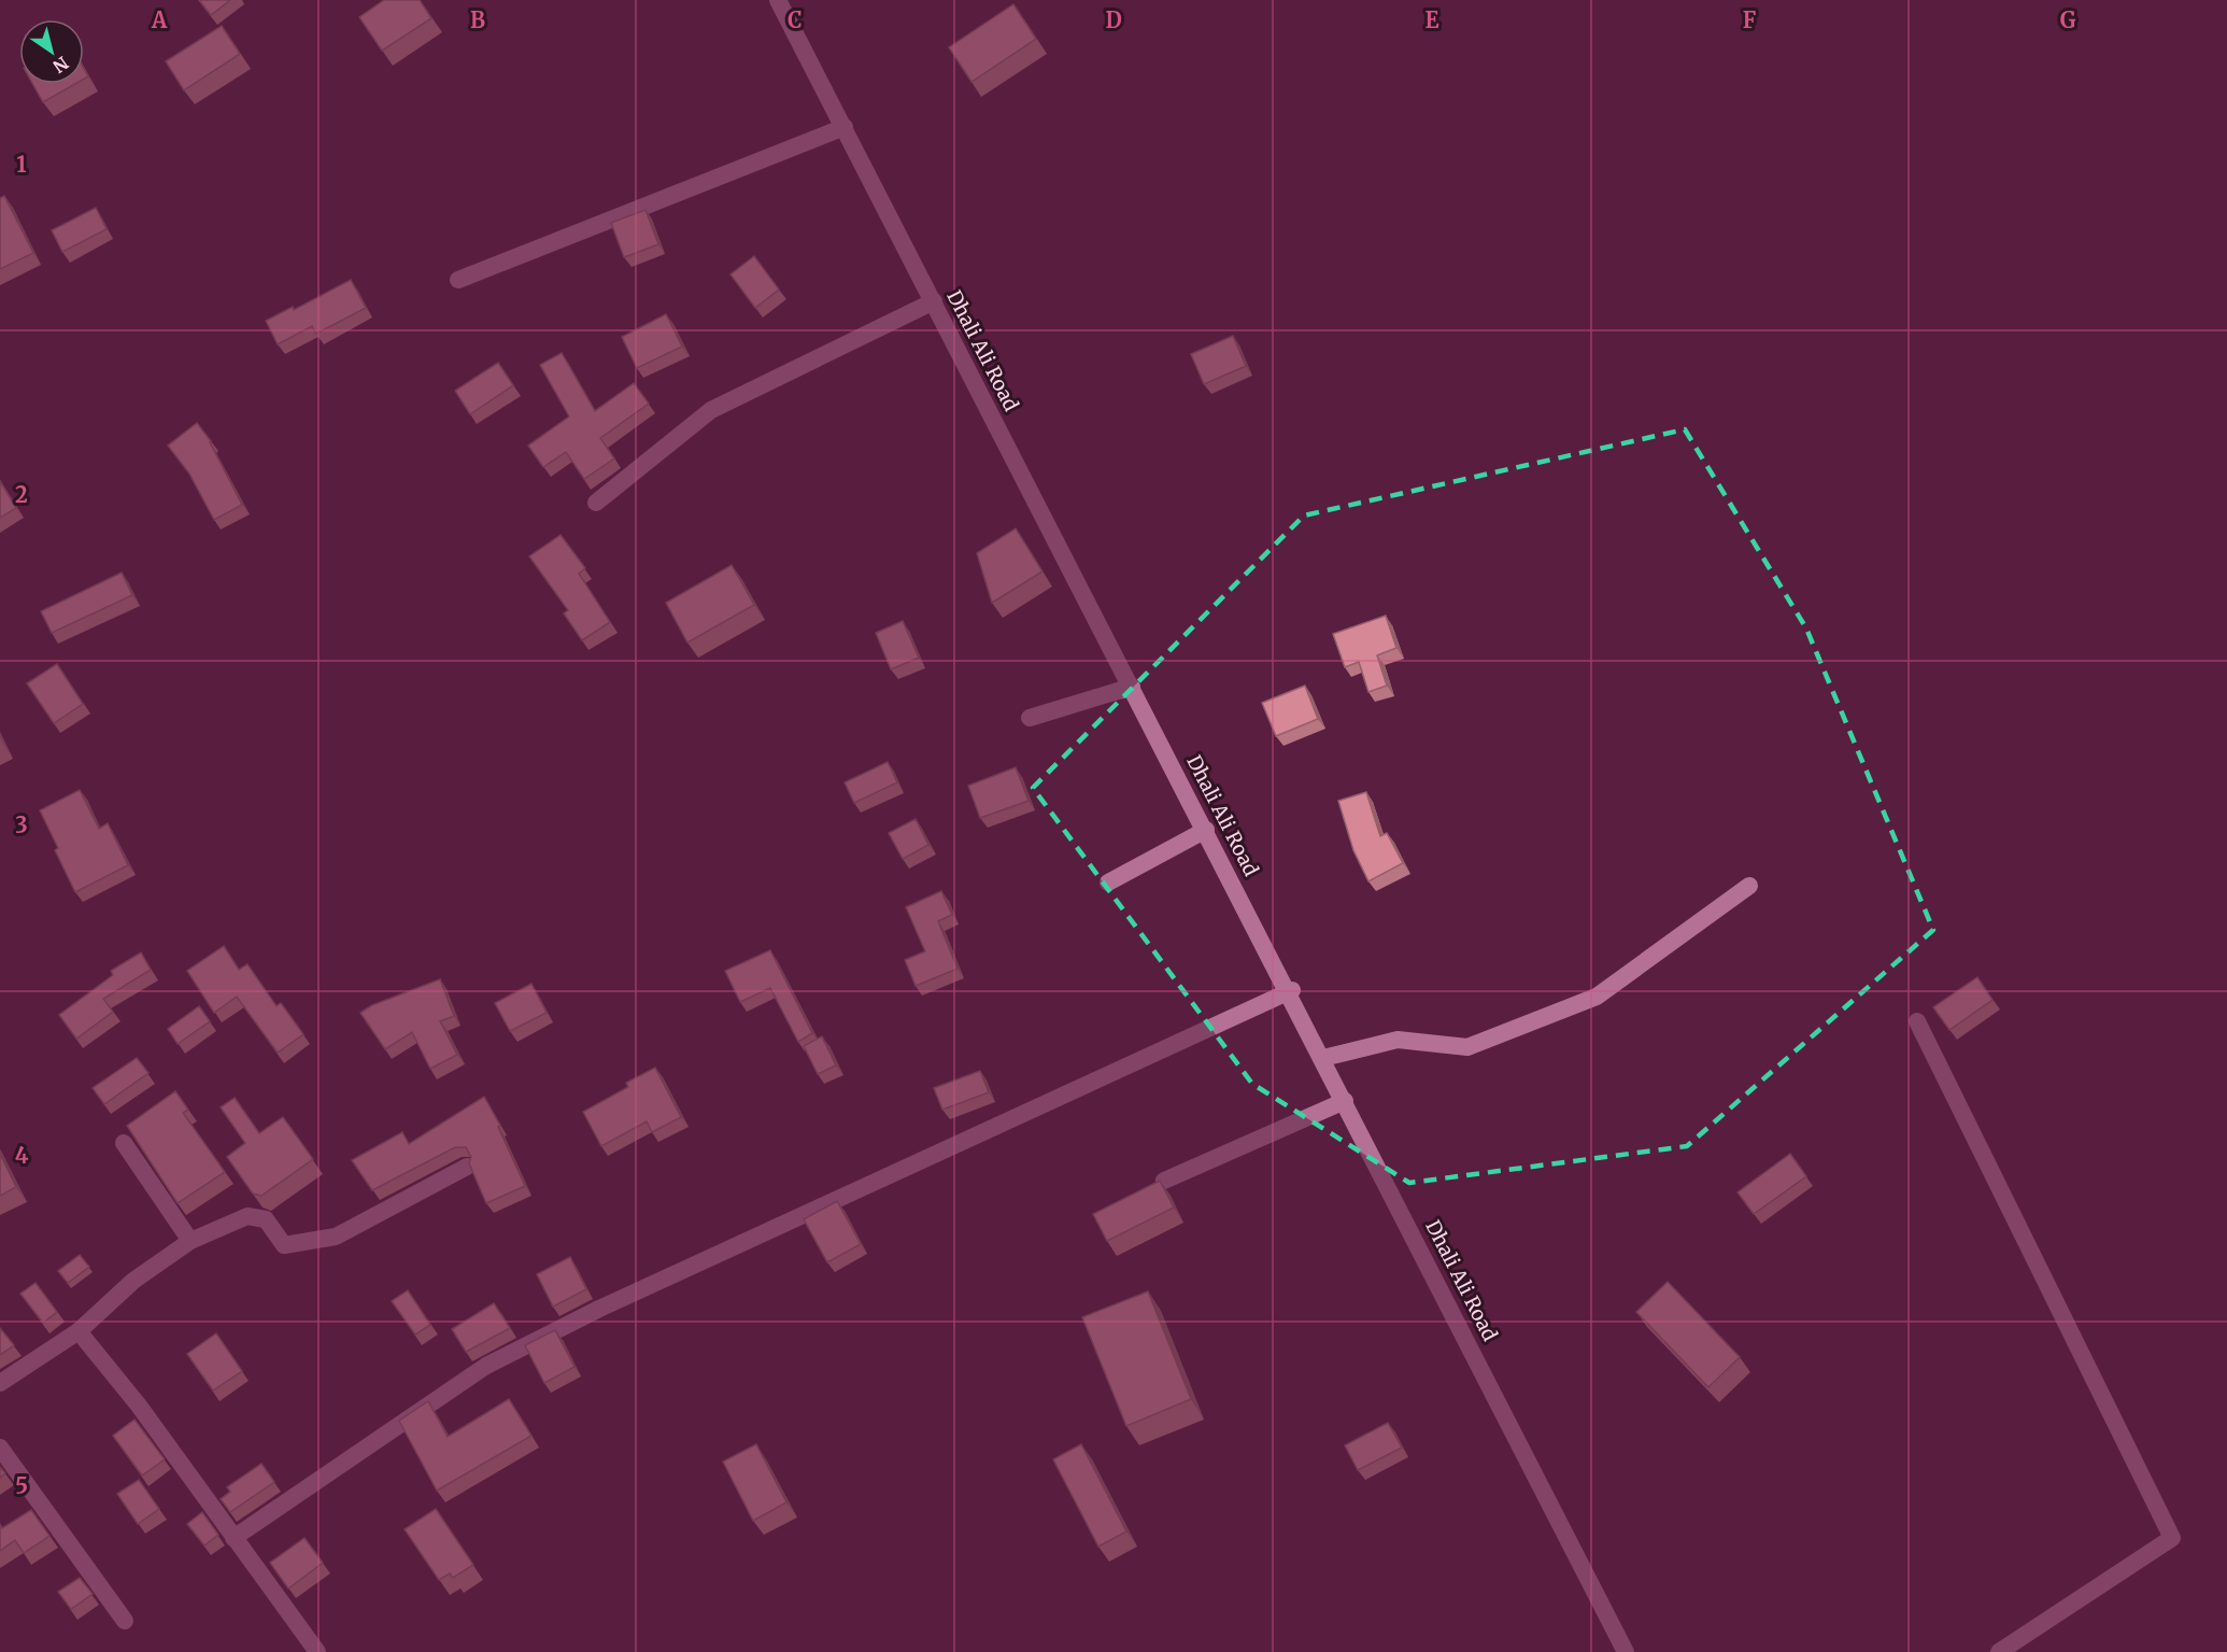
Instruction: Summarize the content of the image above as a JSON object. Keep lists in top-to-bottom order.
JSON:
{
  "streets": {
    "street": ["Dhali Ali Road"]
  },
  "north": "bottom right",
  "grid": {
    "columns": [
      "A",
      "B",
      "C",
      "D",
      "E",
      "F",
      "G"
    ],
    "rows": [
      "1",
      "2",
      "3",
      "4",
      "5"
    ]
  }
}
